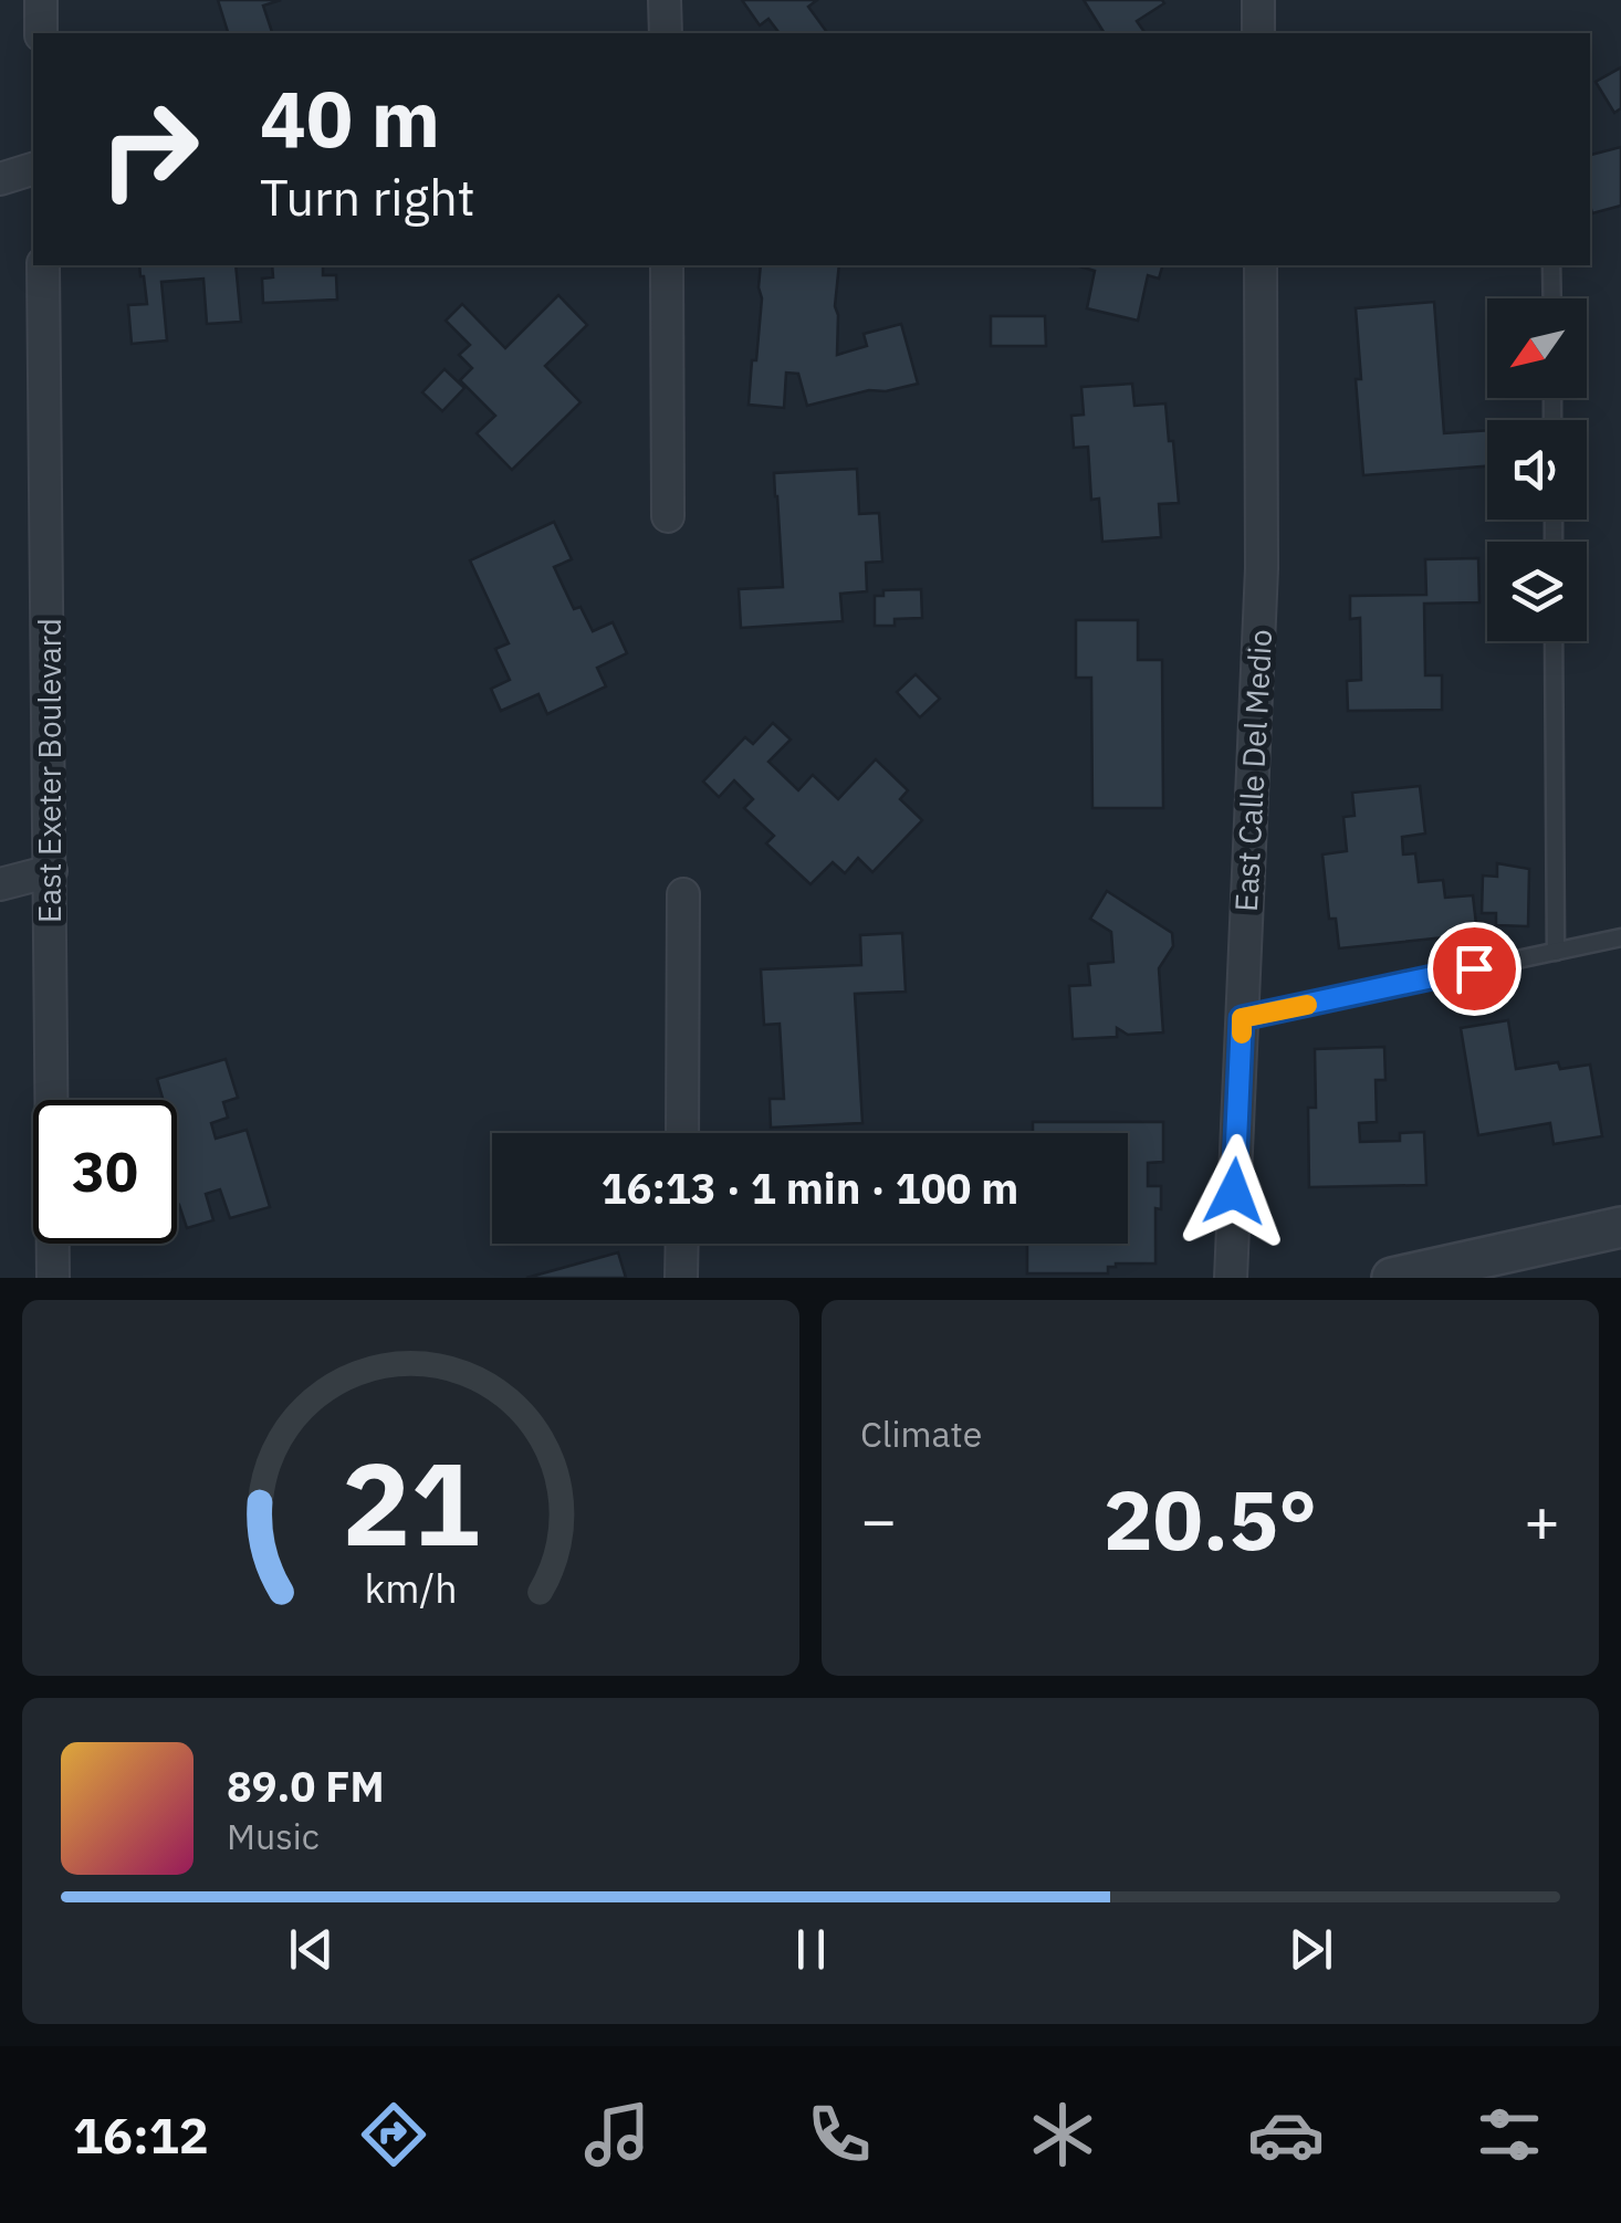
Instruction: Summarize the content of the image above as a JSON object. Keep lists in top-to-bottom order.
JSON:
{
  "streets": {
    "street": ["East Exeter Boulevard", "East Calle Del Medio"]
  },
  "north": "bottom left",
  "page": {
    "turn": ["40 m", "Turn right"],
    "limit": "30",
    "trip": "16:13 · 1 min · 100 m",
    "tile": "Climate",
    "heat": ["−", "20.5°", "+"],
    "song": ["89.0 FM", "Music"],
    "tabs": "16:12",
    "gauge": ["21", "km/h"]
  }
}
